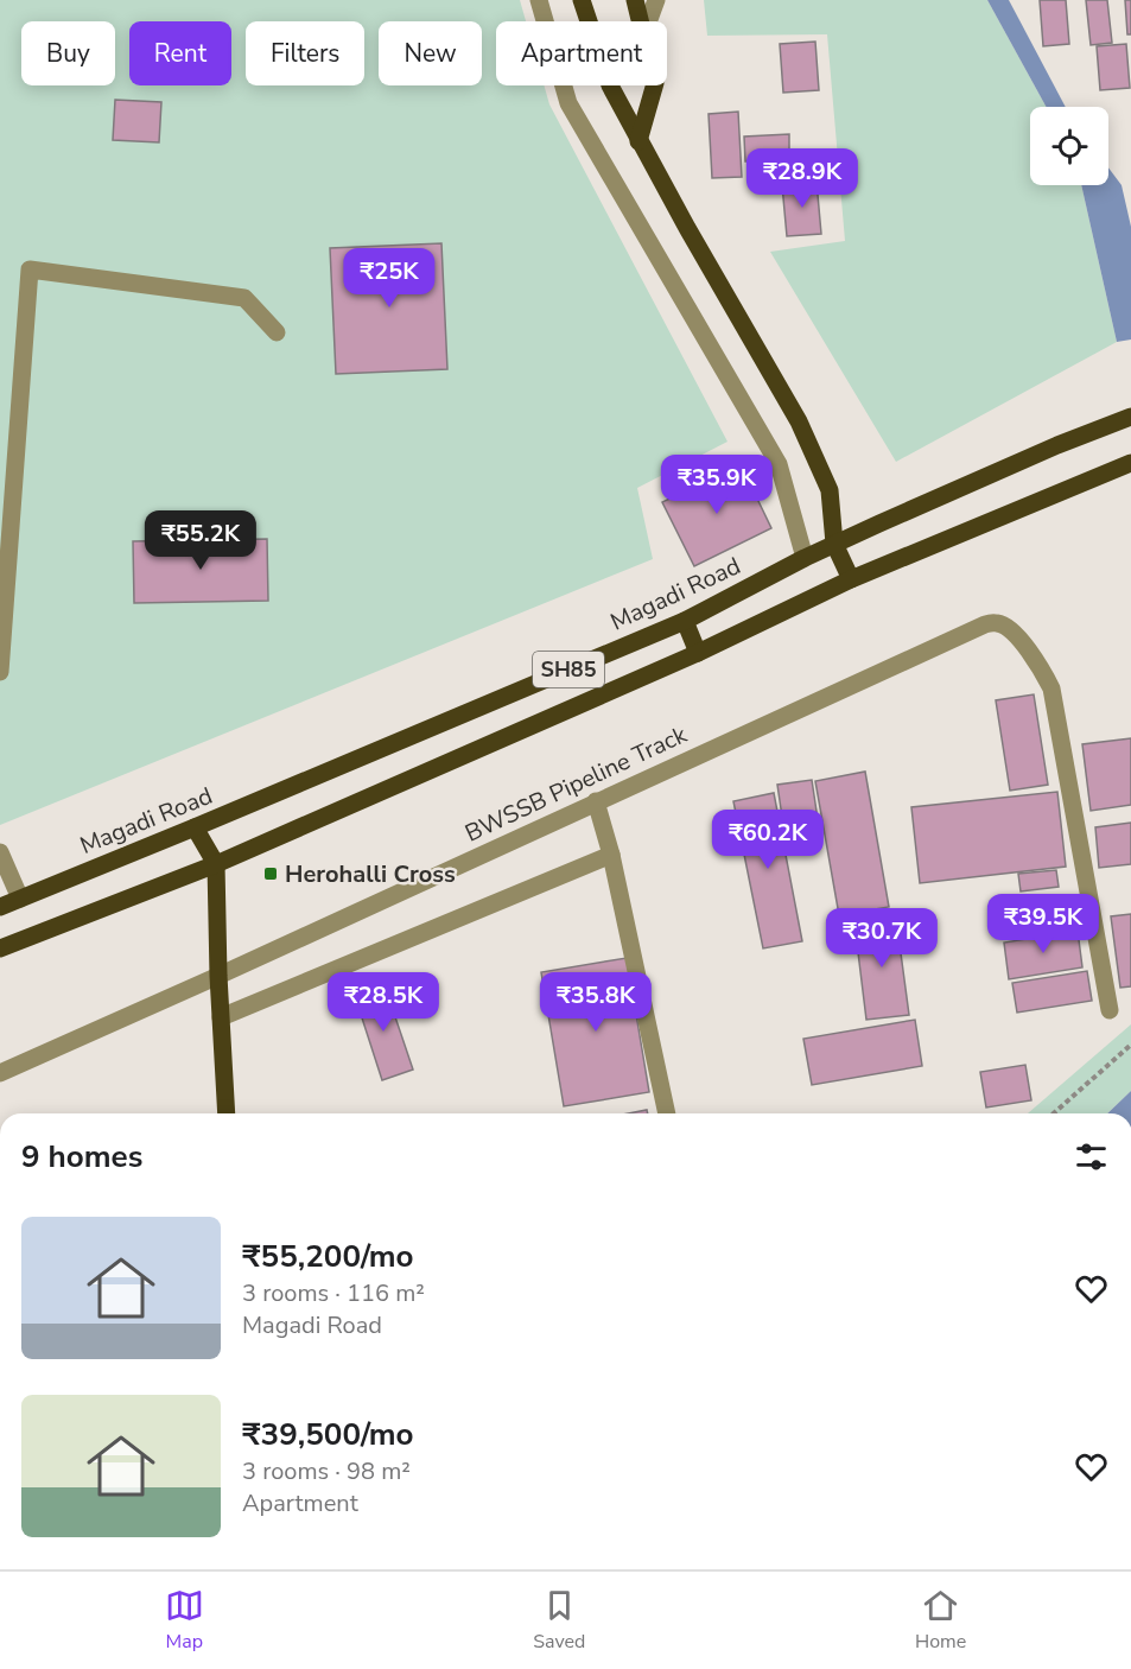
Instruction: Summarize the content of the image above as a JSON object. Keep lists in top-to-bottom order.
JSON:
{
  "streets": {
    "main road": ["Magadi Road", "SH85"],
    "street": ["BWSSB Pipeline Track"]
  },
  "places": {
    "transit": ["Herohalli Cross"]
  },
  "page": {
    "chip": [
      "Buy",
      "Rent",
      "Filters",
      "New",
      "Apartment"
    ],
    "price": [
      "₹28.9K",
      "₹25K",
      "₹35.9K",
      "₹55.2K",
      "₹60.2K",
      "₹39.5K",
      "₹30.7K",
      "₹28.5K",
      "₹35.8K"
    ],
    "heading": "9 homes",
    "list": [
      {
        "name": "₹55,200/mo",
        "note": "3 rooms · 116 m² · Magadi Road"
      },
      {
        "name": "₹39,500/mo",
        "note": "3 rooms · 98 m² · Apartment"
      }
    ],
    "tabs": ["Map", "Saved", "Home"]
  }
}
